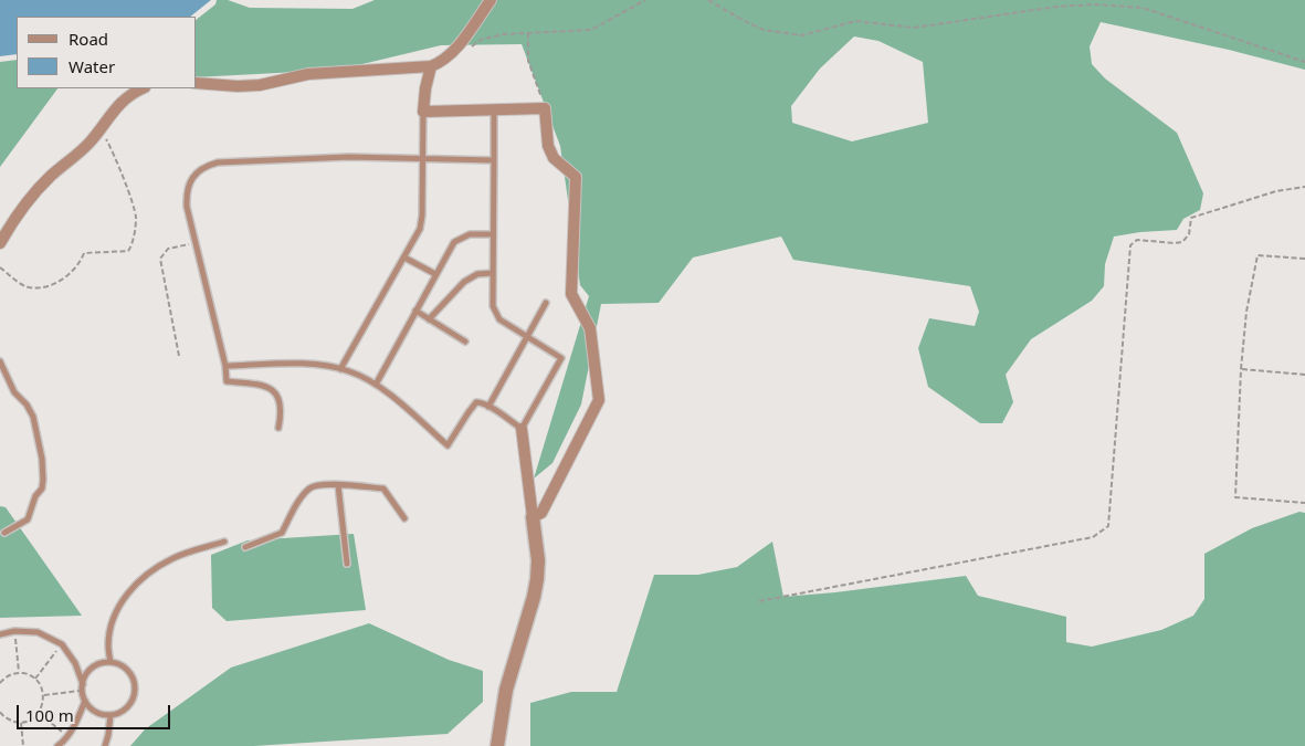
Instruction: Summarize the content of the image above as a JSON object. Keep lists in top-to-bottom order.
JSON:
{
  "legend": ["Road", "Water"],
  "scale_bar": "100 m"
}
